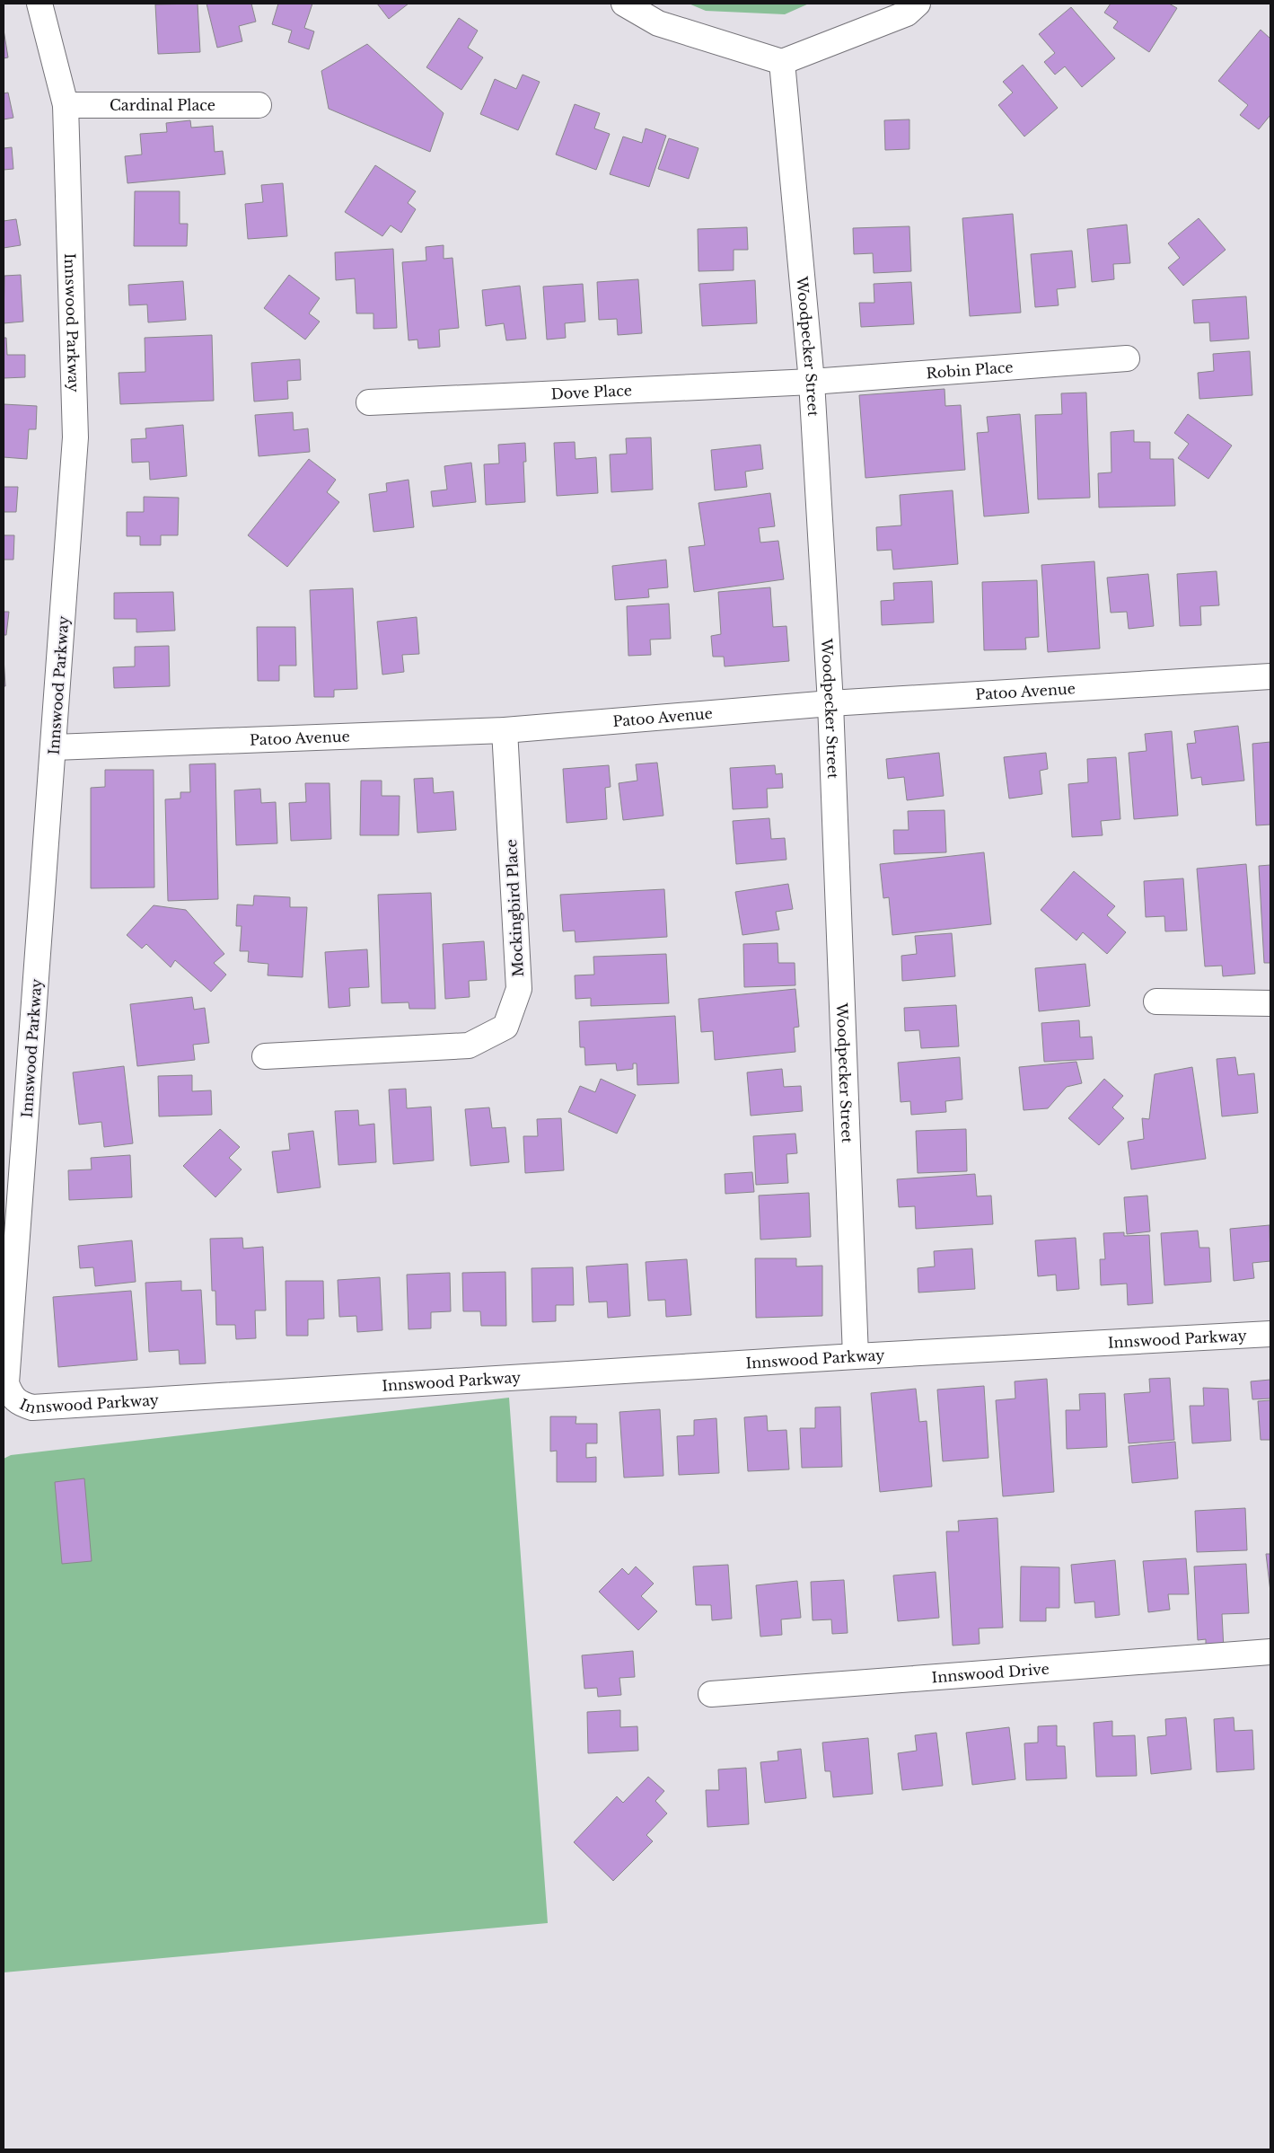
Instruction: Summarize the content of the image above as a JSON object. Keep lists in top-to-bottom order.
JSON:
{
  "streets": {
    "street": [
      "Cardinal Place",
      "Innswood Parkway",
      "Woodpecker Street",
      "Robin Place",
      "Dove Place",
      "Patoo Avenue",
      "Mockingbird Place",
      "Innswood Drive"
    ]
  },
  "crossings": [
    ["Cardinal Place", "Innswood Parkway"],
    ["Innswood Parkway", "Woodpecker Street"],
    ["Innswood Parkway", "Patoo Avenue"],
    ["Woodpecker Street", "Robin Place"],
    ["Woodpecker Street", "Dove Place"],
    ["Woodpecker Street", "Patoo Avenue"],
    ["Robin Place", "Dove Place"],
    ["Patoo Avenue", "Mockingbird Place"]
  ]
}
